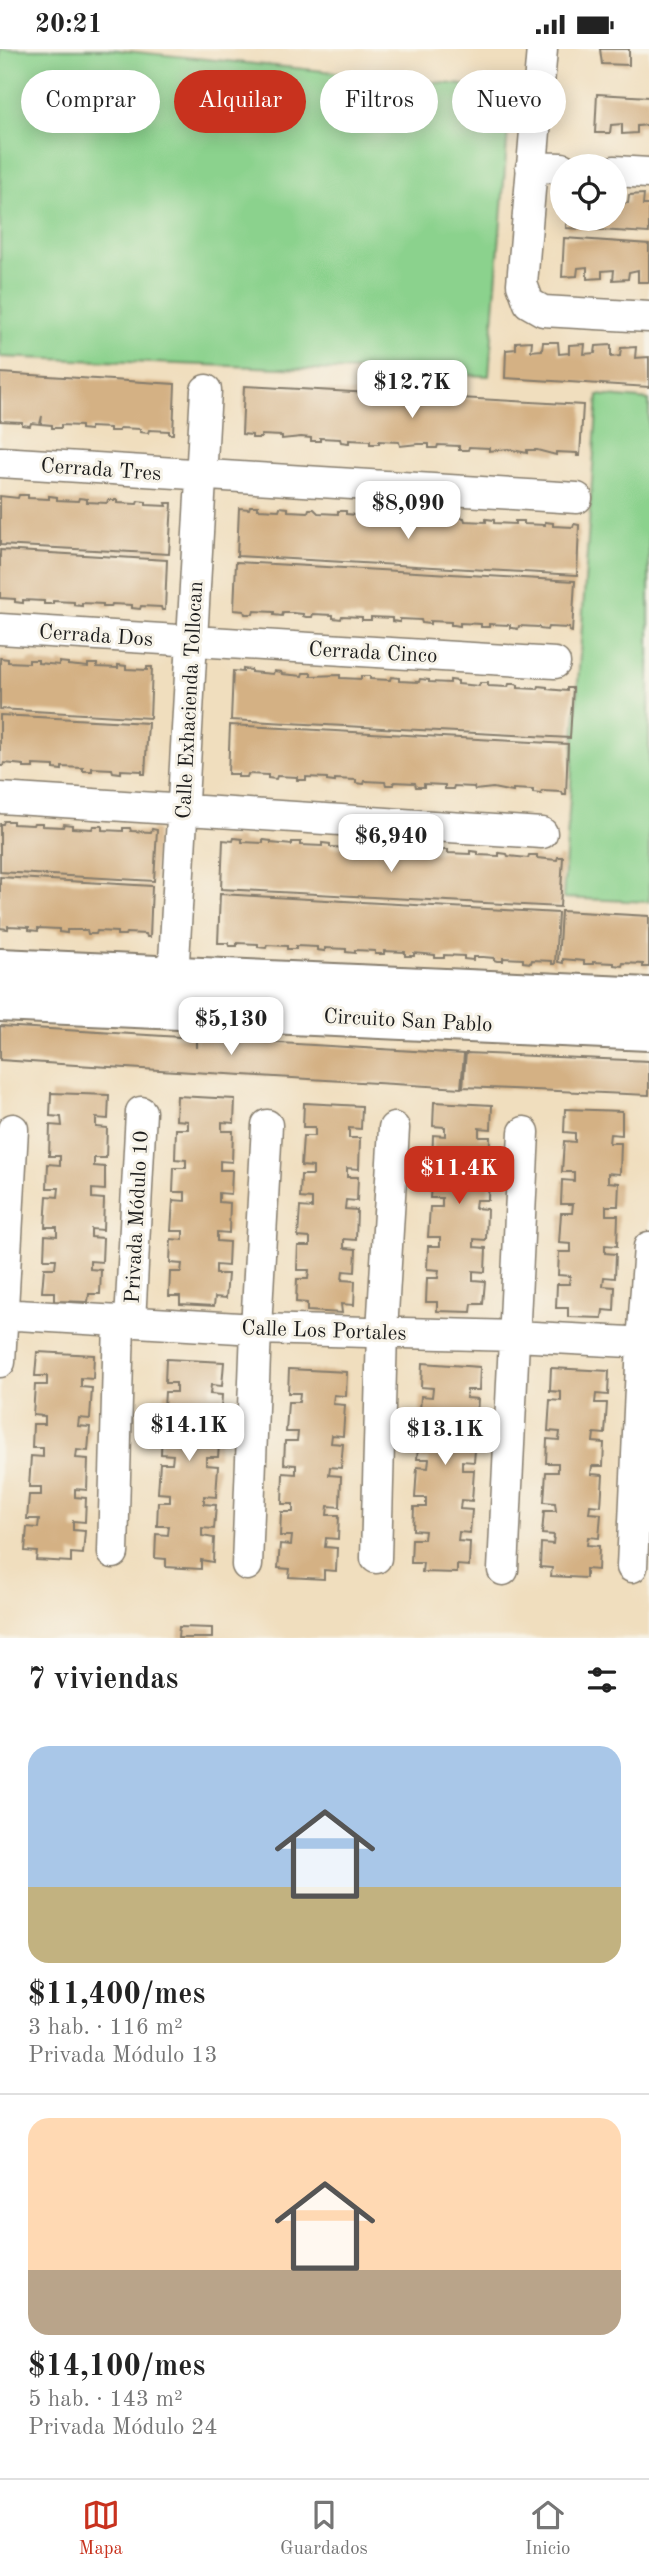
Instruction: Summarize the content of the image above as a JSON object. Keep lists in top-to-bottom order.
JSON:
{
  "streets": {
    "street": [
      "Cerrada Tres",
      "Cerrada Dos",
      "Cerrada Cinco",
      "Calle Exhacienda Tollocan",
      "Circuito San Pablo",
      "Privada Módulo 10",
      "Calle Los Portales"
    ]
  },
  "crossings": [
    ["Cerrada Tres", "Calle Exhacienda Tollocan"],
    ["Cerrada Dos", "Cerrada Cinco"],
    ["Cerrada Dos", "Calle Exhacienda Tollocan"],
    ["Cerrada Cinco", "Calle Exhacienda Tollocan"],
    ["Calle Exhacienda Tollocan", "Circuito San Pablo"],
    ["Privada Módulo 10", "Calle Los Portales"]
  ],
  "page": {
    "status": "20:21",
    "chip": [
      "Comprar",
      "Alquilar",
      "Filtros",
      "Nuevo"
    ],
    "price": [
      "$12.7K",
      "$8,090",
      "$6,940",
      "$5,130",
      "$11.4K",
      "$14.1K",
      "$13.1K"
    ],
    "heading": "7 viviendas",
    "list": [
      {
        "name": "$11,400/mes",
        "note": "3 hab. · 116 m² · Privada Módulo 13"
      },
      {
        "name": "$14,100/mes",
        "note": "5 hab. · 143 m² · Privada Módulo 24"
      }
    ],
    "tabs": ["Mapa", "Guardados", "Inicio"]
  }
}
